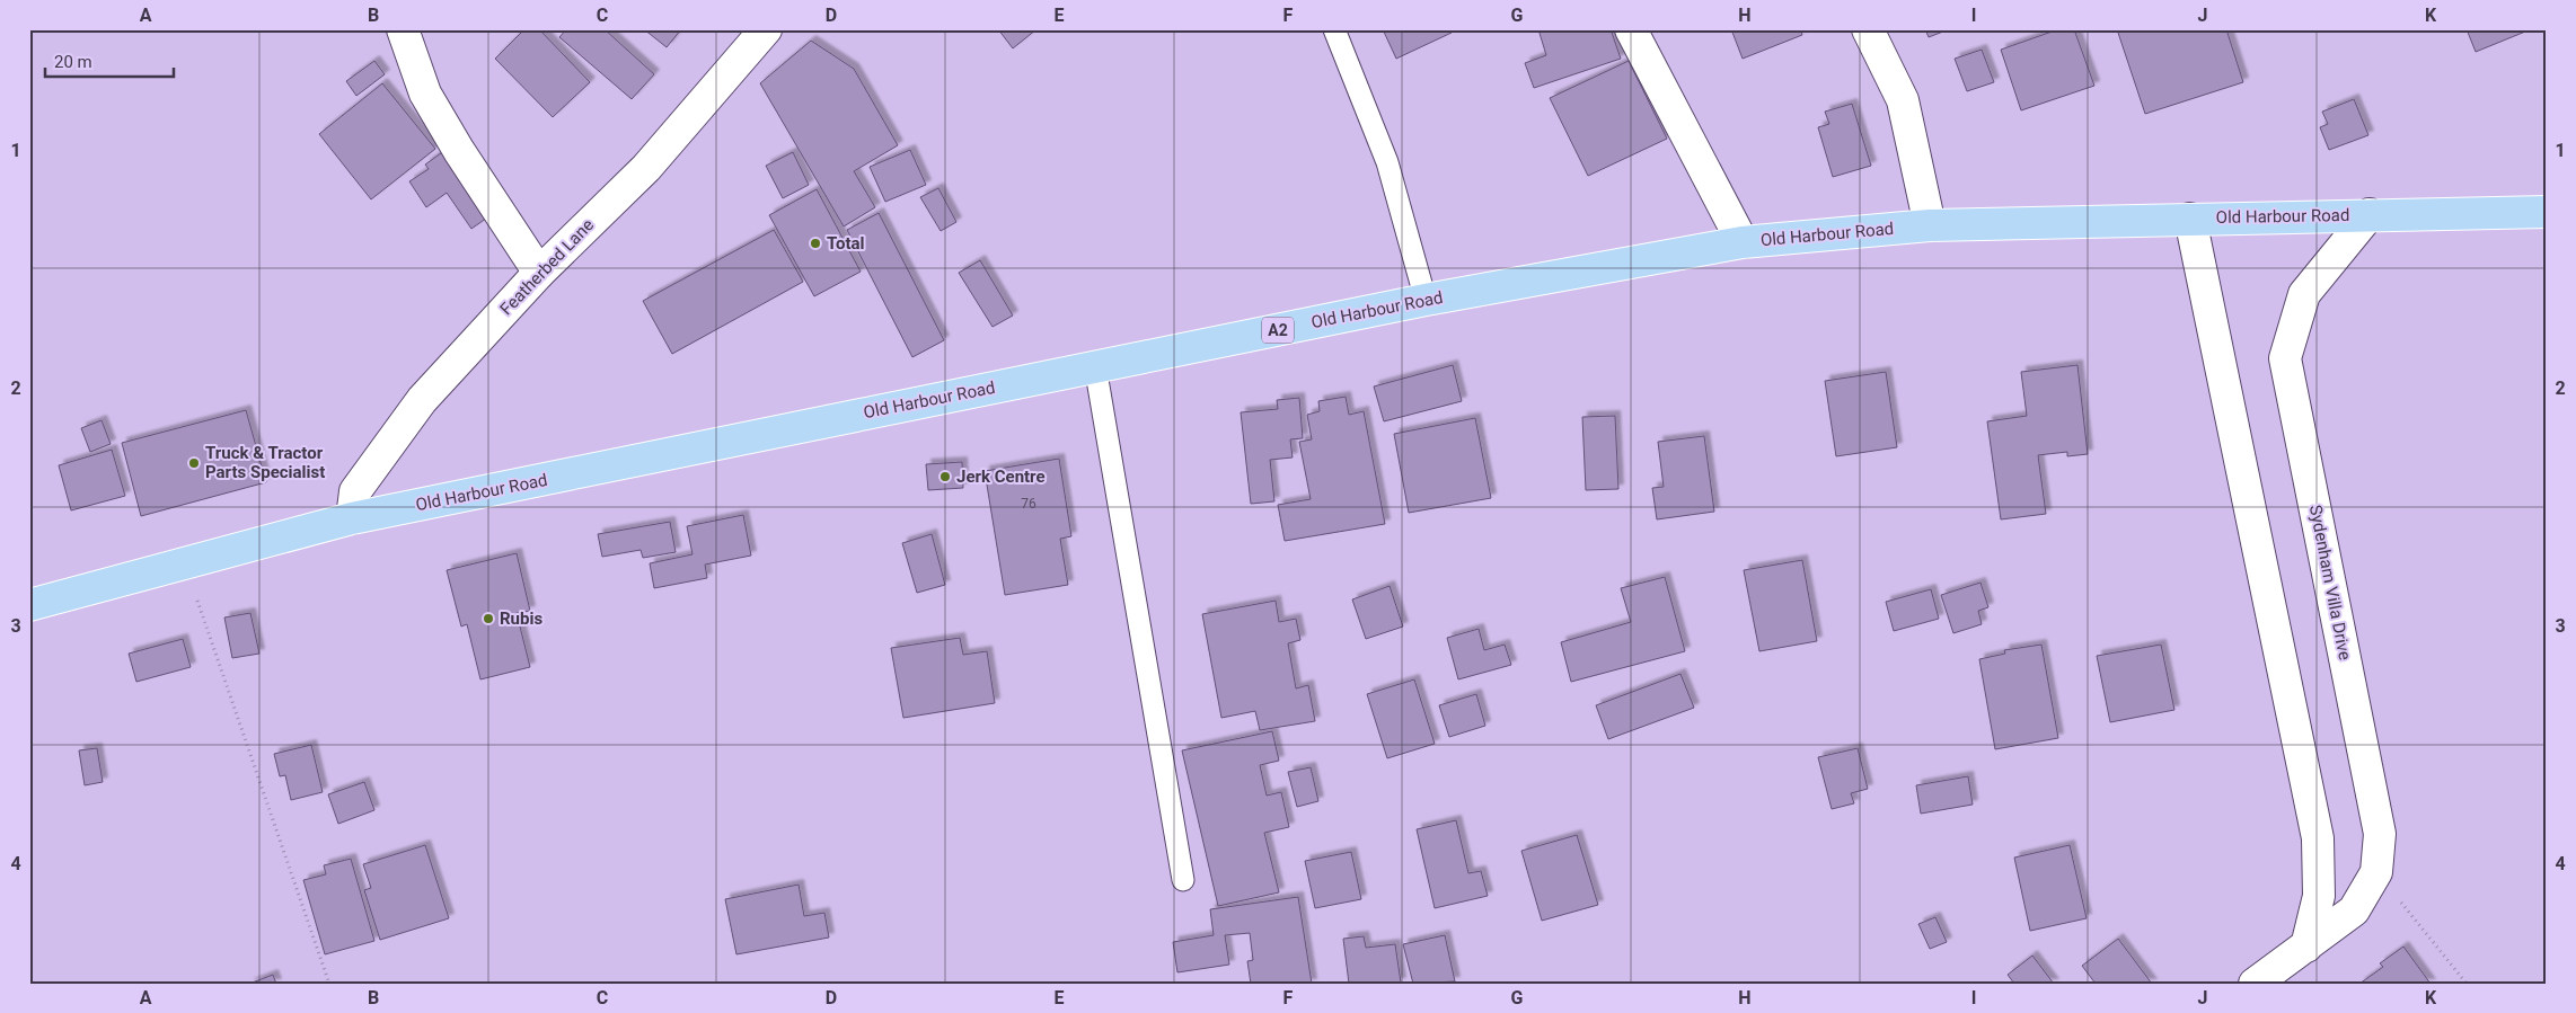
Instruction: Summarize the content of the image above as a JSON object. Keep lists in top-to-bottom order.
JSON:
{
  "streets": {
    "main road": ["Old Harbour Road", "A2"],
    "street": ["Featherbed Lane", "Sydenham Villa Drive"]
  },
  "crossings": [
    ["Old Harbour Road", "Featherbed Lane"],
    ["Old Harbour Road", "Sydenham Villa Drive"]
  ],
  "places": [
    "Total",
    "Truck & Tractor Parts Specialist",
    "Jerk Centre",
    "Rubis"
  ],
  "house_numbers": ["76"],
  "scale_bar": "20 m",
  "grid": {
    "columns": [
      "A",
      "B",
      "C",
      "D",
      "E",
      "F",
      "G",
      "H",
      "I",
      "J",
      "K"
    ],
    "rows": [
      "1",
      "2",
      "3",
      "4"
    ]
  }
}
